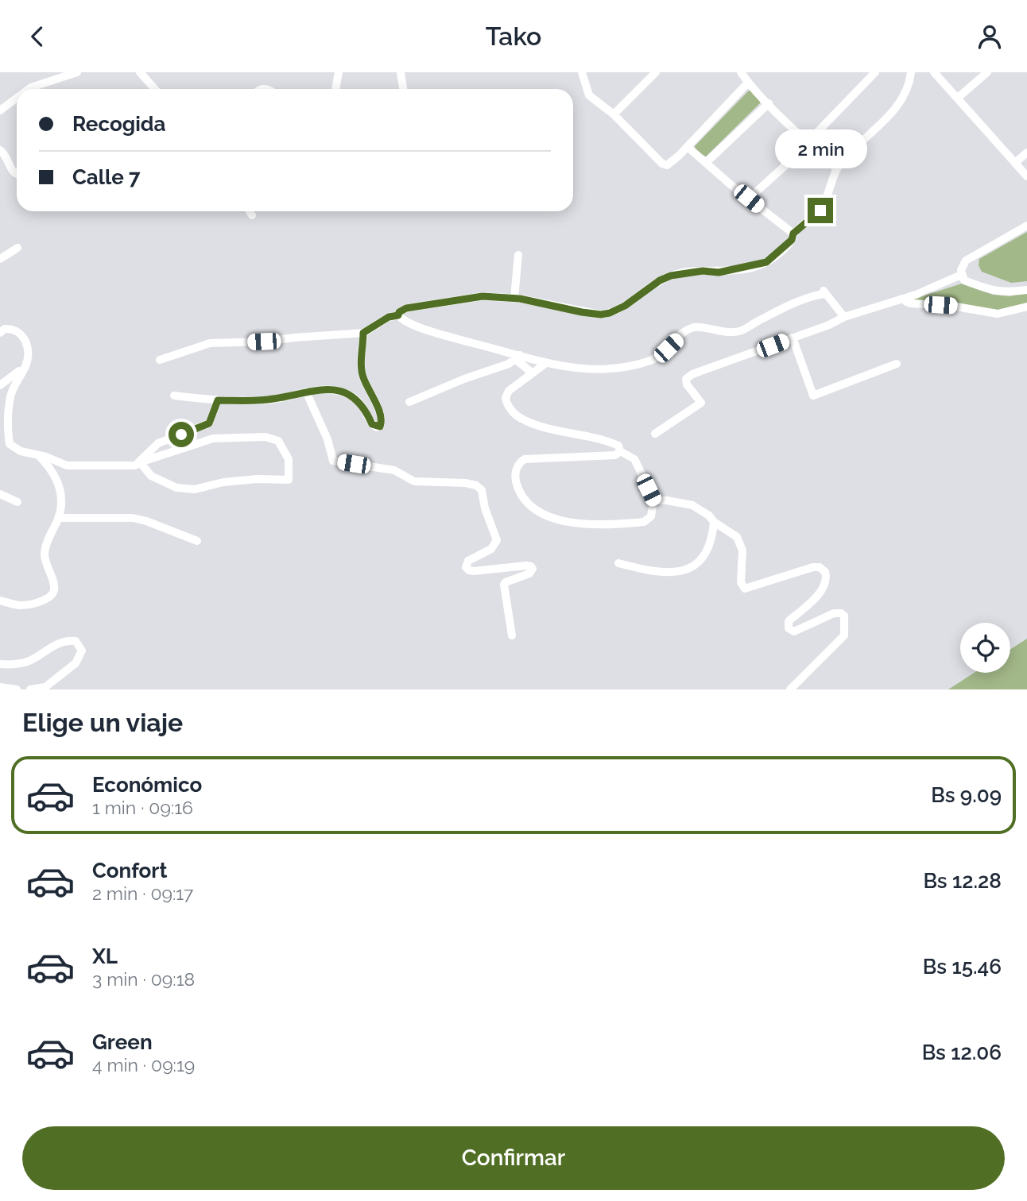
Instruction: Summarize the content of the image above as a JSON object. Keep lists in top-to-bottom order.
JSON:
{
  "page": {
    "header": "Tako",
    "banner": ["Recogida", "Calle 7"],
    "bubble": "2 min",
    "heading": "Elige un viaje",
    "list": [
      {
        "name": "Económico",
        "note": "1 min · 09:16",
        "value": "Bs 9.09"
      },
      {
        "name": "Confort",
        "note": "2 min · 09:17",
        "value": "Bs 12.28"
      },
      {
        "name": "XL",
        "note": "3 min · 09:18",
        "value": "Bs 15.46"
      },
      {
        "name": "Green",
        "note": "4 min · 09:19",
        "value": "Bs 12.06"
      }
    ],
    "buttons": "Confirmar"
  }
}
